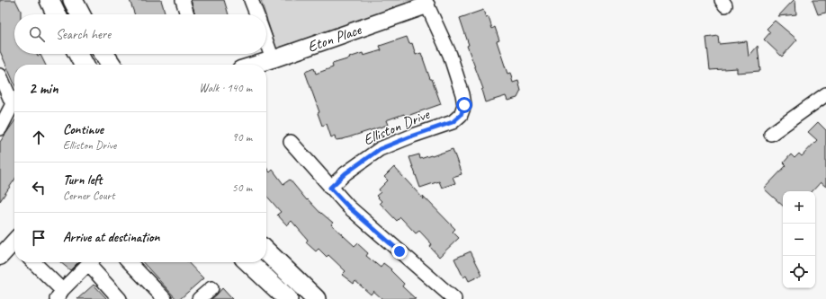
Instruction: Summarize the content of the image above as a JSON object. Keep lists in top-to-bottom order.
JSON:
{
  "streets": {
    "street": ["Eton Place", "Elliston Drive"]
  },
  "crossings": [
    ["Eton Place", "Elliston Drive"]
  ],
  "page": {
    "search": "Search here",
    "heading": ["2 min", "Walk · 140 m"],
    "list": [
      ["Continue", "Elliston Drive", "90 m"],
      ["Turn left", "Cerner Court", "50 m"],
      "Arrive at destination"
    ],
    "map_buttons": ["+", "−"]
  }
}
